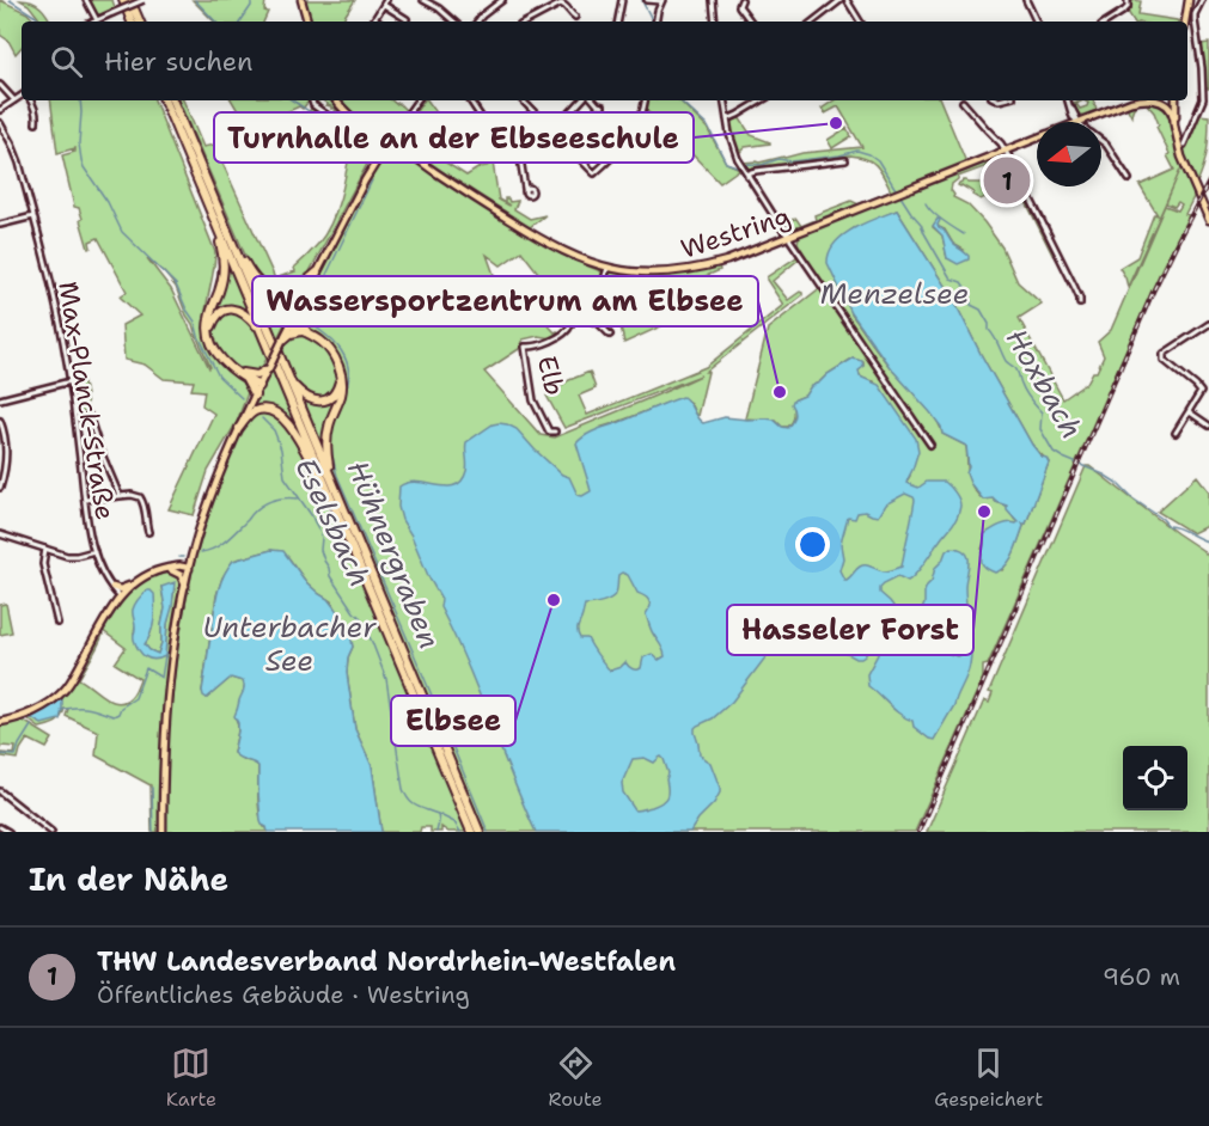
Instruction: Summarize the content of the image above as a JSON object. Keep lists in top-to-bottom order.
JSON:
{
  "streets": {
    "main road": ["Westring"],
    "street": ["Elb", "Max-Planck-Straße"]
  },
  "crossings": [
    ["Westring", "Elb"]
  ],
  "water": [
    "Menzelsee",
    "Hoxbach",
    "Eselsbach",
    "Hühnergraben",
    "Unterbacher See"
  ],
  "places": [
    "Turnhalle an der Elbseeschule",
    "Wassersportzentrum am Elbsee",
    "Hasseler Forst",
    "Elbsee"
  ],
  "north": "left",
  "page": {
    "search": "Hier suchen",
    "pins": "1",
    "heading": "In der Nähe",
    "list": [
      {
        "mark": "1",
        "name": "THW Landesverband Nordrhein-Westfalen",
        "note": "Öffentliches Gebäude · Westring",
        "value": "960 m"
      }
    ],
    "nav": ["Karte", "Route", "Gespeichert"]
  }
}
